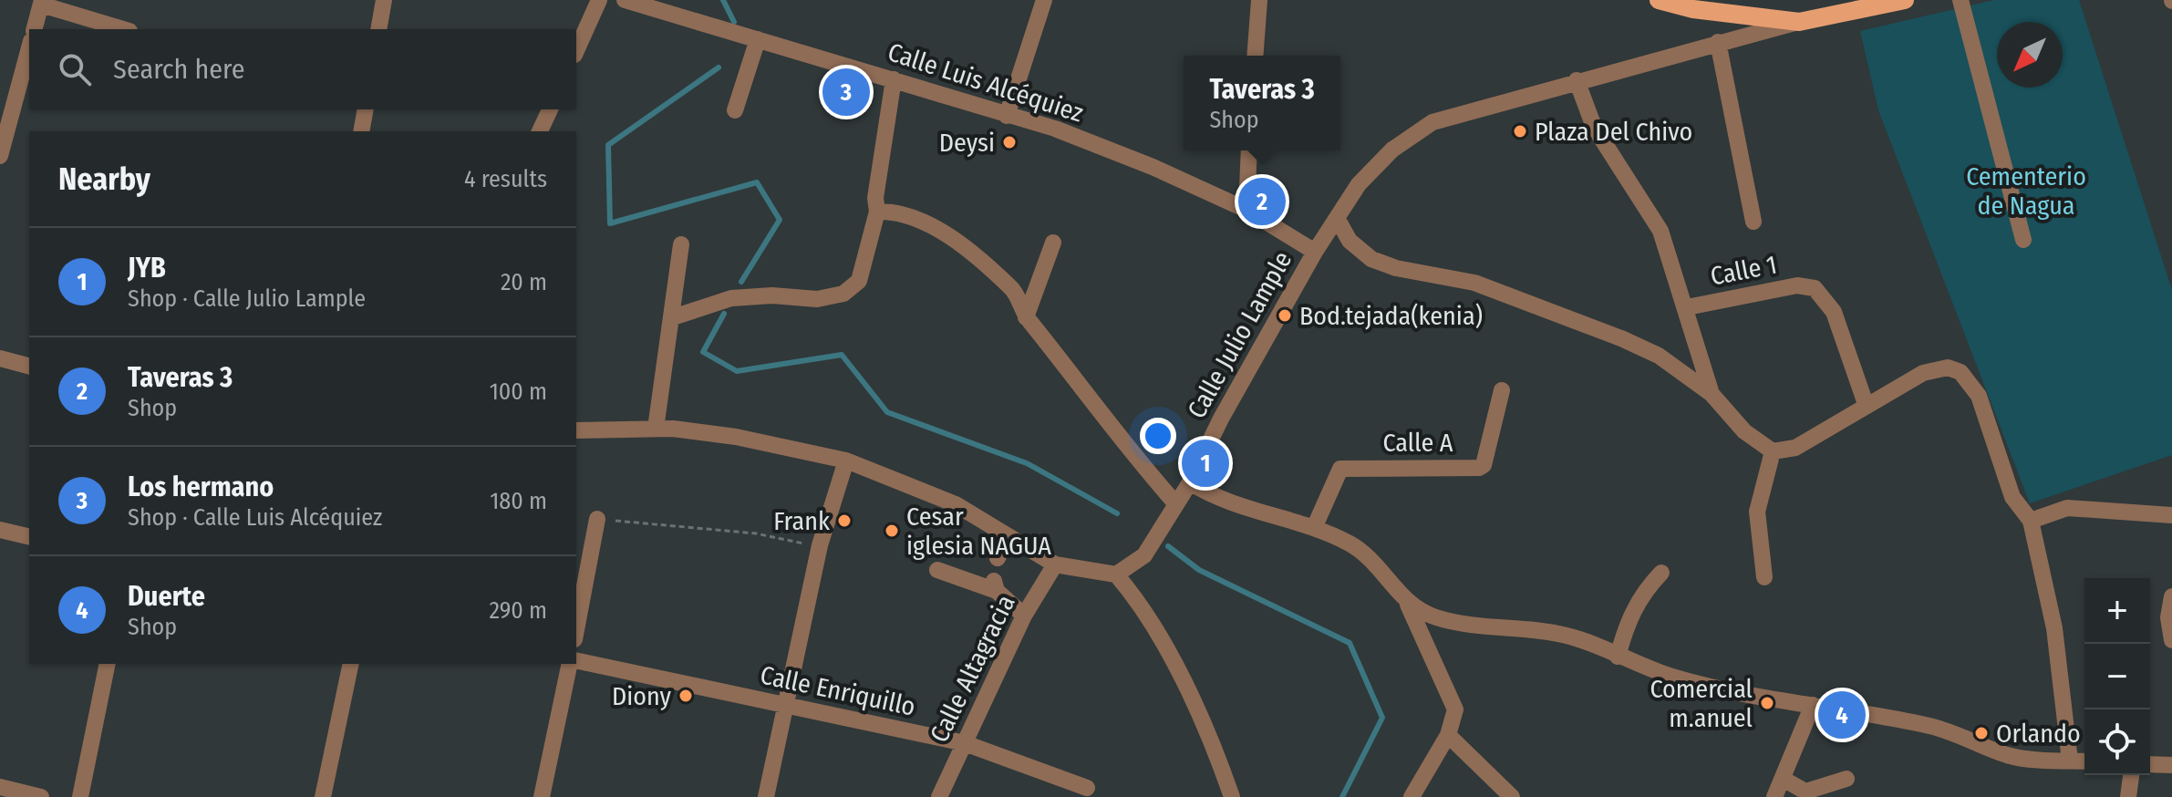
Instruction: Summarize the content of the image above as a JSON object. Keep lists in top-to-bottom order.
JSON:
{
  "streets": {
    "street": [
      "Calle Luis Alcéquiez",
      "Calle 1",
      "Calle Julio Lample",
      "Calle A",
      "Calle Altagracia",
      "Calle Enriquillo"
    ]
  },
  "crossings": [
    ["Calle Luis Alcéquiez", "Calle Julio Lample"],
    ["Calle Altagracia", "Calle Enriquillo"]
  ],
  "parks": ["Cementerio de Nagua"],
  "places": [
    "Plaza Del Chivo",
    "Deysi",
    "Bod.tejada(kenia)",
    "Frank",
    "Cesar iglesia NAGUA",
    "Diony",
    "Comercial m.anuel",
    "Orlando"
  ],
  "north": "bottom left",
  "page": {
    "search": "Search here",
    "popup": ["Taveras 3", "Shop"],
    "pins": [
      "3",
      "2",
      "1",
      "4"
    ],
    "heading": ["Nearby", "4 results"],
    "list": [
      {
        "mark": "1",
        "name": "JYB",
        "note": "Shop · Calle Julio Lample",
        "value": "20 m"
      },
      {
        "mark": "2",
        "name": "Taveras 3",
        "note": "Shop",
        "value": "100 m"
      },
      {
        "mark": "3",
        "name": "Los hermano",
        "note": "Shop · Calle Luis Alcéquiez",
        "value": "180 m"
      },
      {
        "mark": "4",
        "name": "Duerte",
        "note": "Shop",
        "value": "290 m"
      }
    ],
    "map_buttons": ["+", "−"]
  }
}
